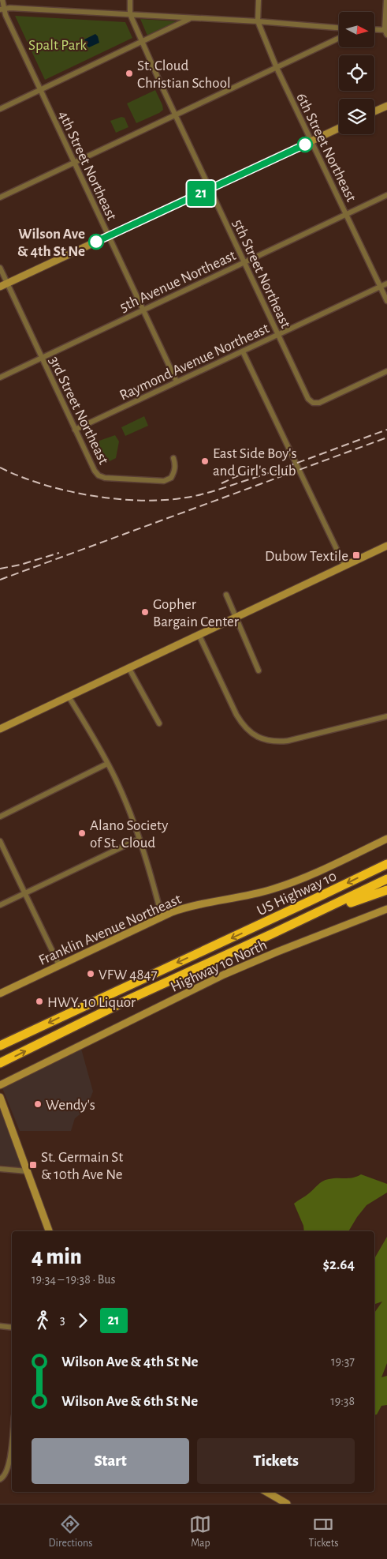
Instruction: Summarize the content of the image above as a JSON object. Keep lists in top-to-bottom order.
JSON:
{
  "streets": {
    "highway": ["US Highway 10"],
    "street": [
      "6th Street Northeast",
      "4th Street Northeast",
      "5th Street Northeast",
      "5th Avenue Northeast",
      "Raymond Avenue Northeast",
      "3rd Street Northeast",
      "Franklin Avenue Northeast",
      "Highway 10 North"
    ]
  },
  "crossings": [
    ["6th Street Northeast", "5th Avenue Northeast"],
    ["6th Street Northeast", "Raymond Avenue Northeast"],
    ["4th Street Northeast", "5th Avenue Northeast"],
    ["4th Street Northeast", "Raymond Avenue Northeast"],
    ["5th Street Northeast", "5th Avenue Northeast"],
    ["5th Street Northeast", "Raymond Avenue Northeast"],
    ["5th Avenue Northeast", "3rd Street Northeast"],
    ["Raymond Avenue Northeast", "3rd Street Northeast"]
  ],
  "parks": ["Spalt Park"],
  "places": {
    "other": [
      "St. Cloud Christian School",
      "Wilson Ave & 4th St Ne",
      "East Side Boy's and Girl's Club",
      "Gopher Bargain Center",
      "Alano Society of St. Cloud",
      "VFW 4847",
      "HWY. 10 Liquor",
      "Wendy's"
    ],
    "transit": ["Dubow Textile", "St. Germain St & 10th Ave Ne"]
  },
  "lines": ["bus line 21"],
  "north": "right",
  "page": {
    "on_map": "21",
    "heading": ["4 min", "19:34 – 19:38 · Bus", "$2.64"],
    "legs": ["3", "21"],
    "list": [
      {
        "name": "Wilson Ave & 4th St Ne",
        "value": "19:37"
      },
      {
        "name": "Wilson Ave & 6th St Ne",
        "value": "19:38"
      }
    ],
    "buttons": ["Start", "Tickets"],
    "tabs": ["Directions", "Map", "Tickets"]
  }
}
